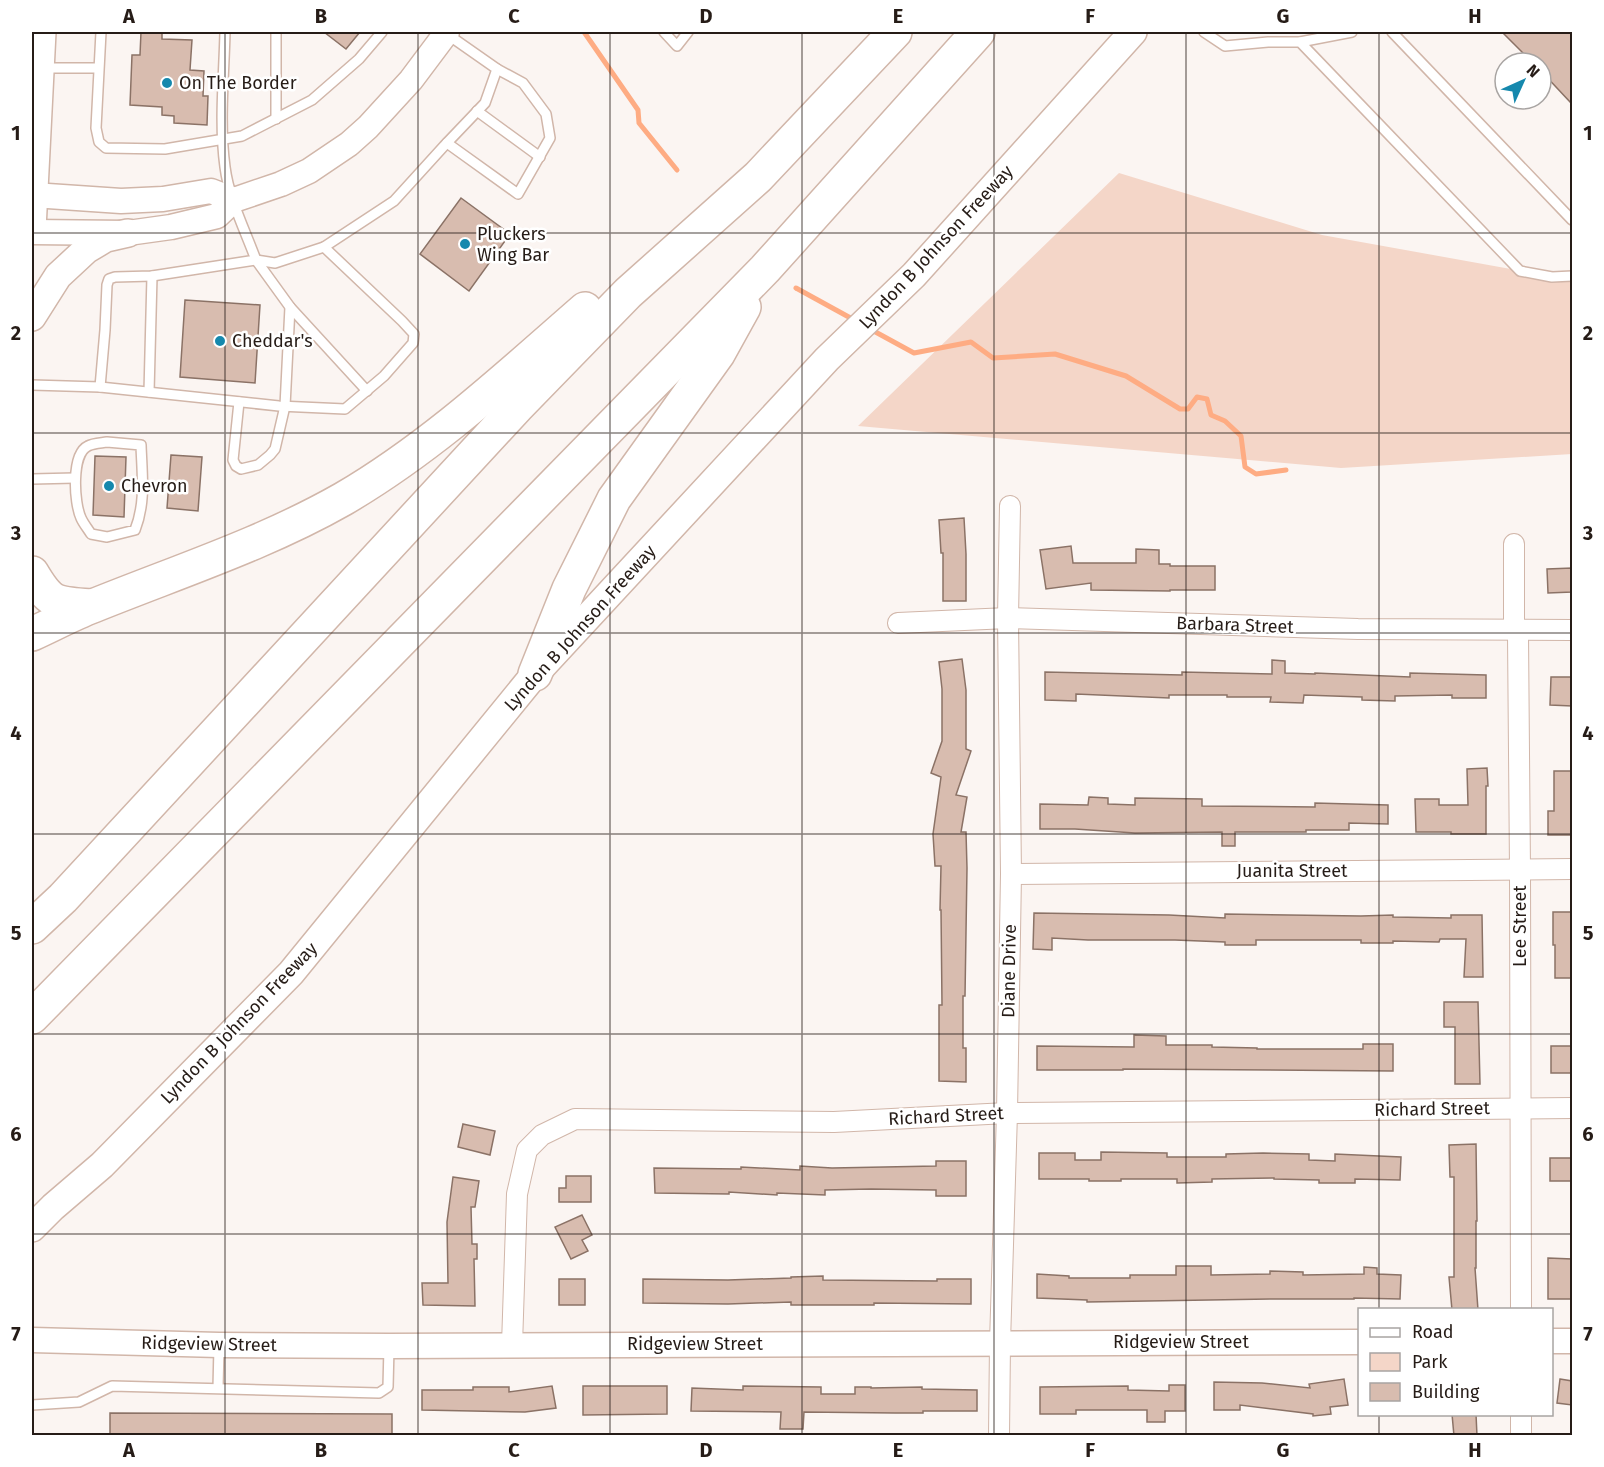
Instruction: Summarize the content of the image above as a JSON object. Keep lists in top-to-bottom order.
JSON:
{
  "streets": {
    "main road": ["Lyndon B Johnson Freeway"],
    "street": [
      "Barbara Street",
      "Juanita Street",
      "Lee Street",
      "Diane Drive",
      "Richard Street",
      "Ridgeview Street"
    ]
  },
  "crossings": [
    ["Barbara Street", "Lee Street"],
    ["Barbara Street", "Diane Drive"],
    ["Juanita Street", "Lee Street"],
    ["Juanita Street", "Diane Drive"],
    ["Lee Street", "Richard Street"],
    ["Diane Drive", "Richard Street"],
    ["Diane Drive", "Ridgeview Street"],
    ["Richard Street", "Ridgeview Street"]
  ],
  "places": [
    "On The Border",
    "Pluckers Wing Bar",
    "Cheddar's",
    "Chevron"
  ],
  "legend": ["Road", "Park", "Building"],
  "north": "top right",
  "grid": {
    "columns": [
      "A",
      "B",
      "C",
      "D",
      "E",
      "F",
      "G",
      "H"
    ],
    "rows": [
      "1",
      "2",
      "3",
      "4",
      "5",
      "6",
      "7"
    ]
  }
}
